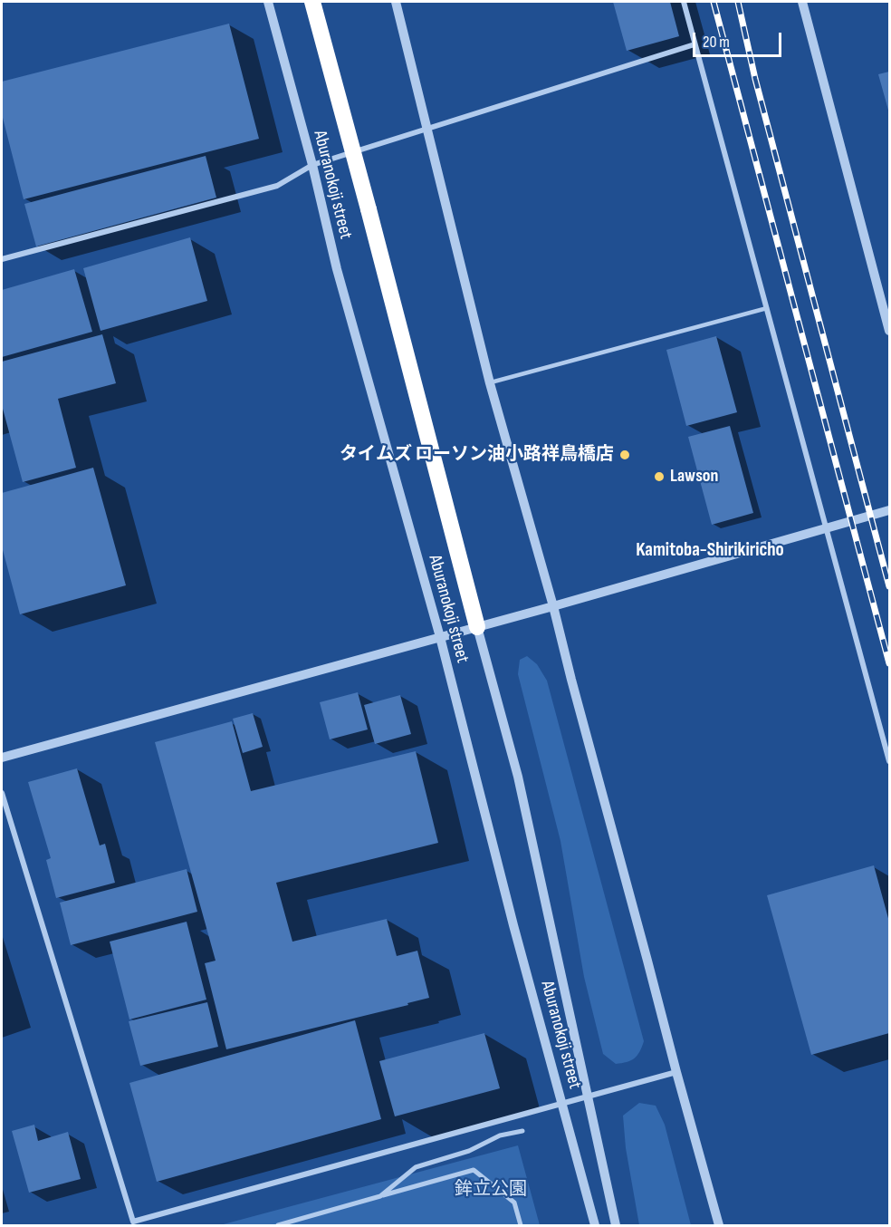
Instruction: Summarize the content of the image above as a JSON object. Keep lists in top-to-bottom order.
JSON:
{
  "streets": {
    "street": ["Aburanokoji street"]
  },
  "districts": ["Kamitoba-Shirikiricho"],
  "parks": ["鉾立公園"],
  "places": ["タイムズ ローソン油小路祥鳥橋店", "Lawson"],
  "scale_bar": "20 m"
}
